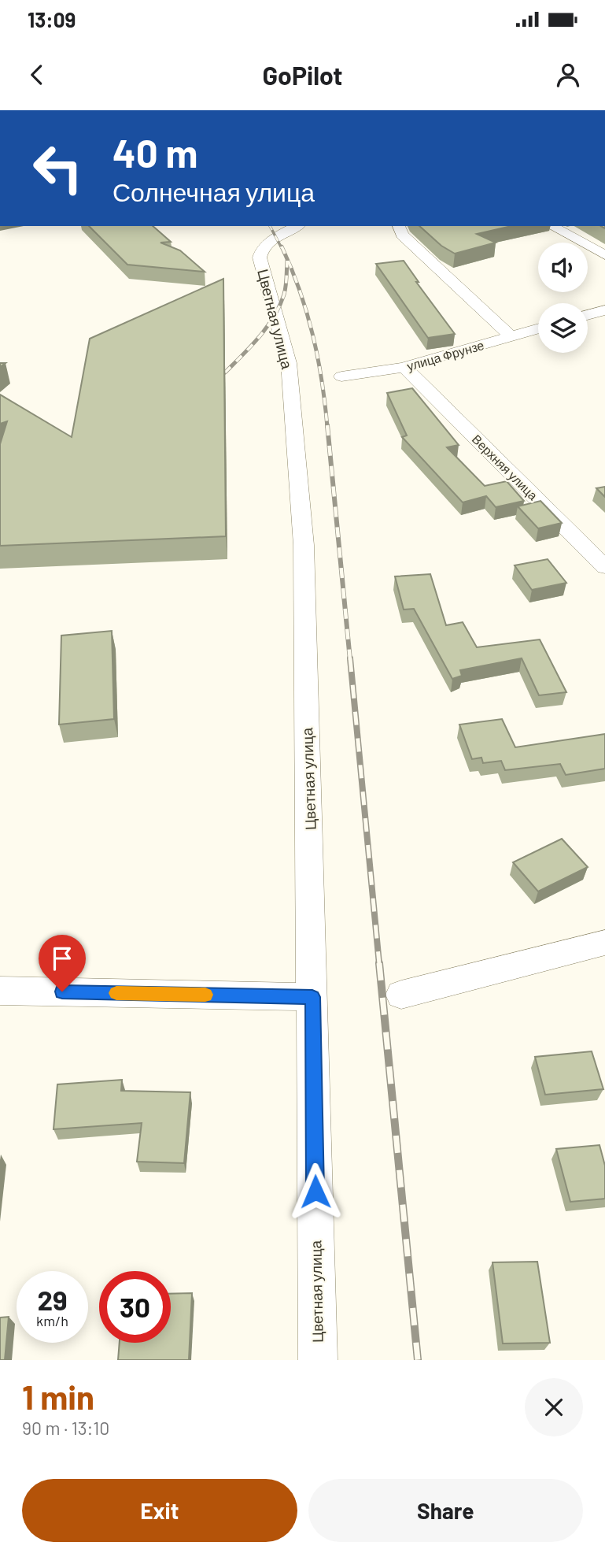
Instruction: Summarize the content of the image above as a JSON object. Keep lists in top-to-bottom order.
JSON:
{
  "streets": {
    "street": ["Цветная улица", "улица Фрунзе", "Верхняя улица"]
  },
  "crossings": [
    ["улица Фрунзе", "Верхняя улица"]
  ],
  "page": {
    "status": "13:09",
    "header": "GoPilot",
    "turn": ["40 m", "Солнечная улица"],
    "speed": "29 km/h",
    "limit": "30",
    "heading": ["1 min", "90 m · 13:10"],
    "buttons": ["Exit", "Share"]
  }
}
